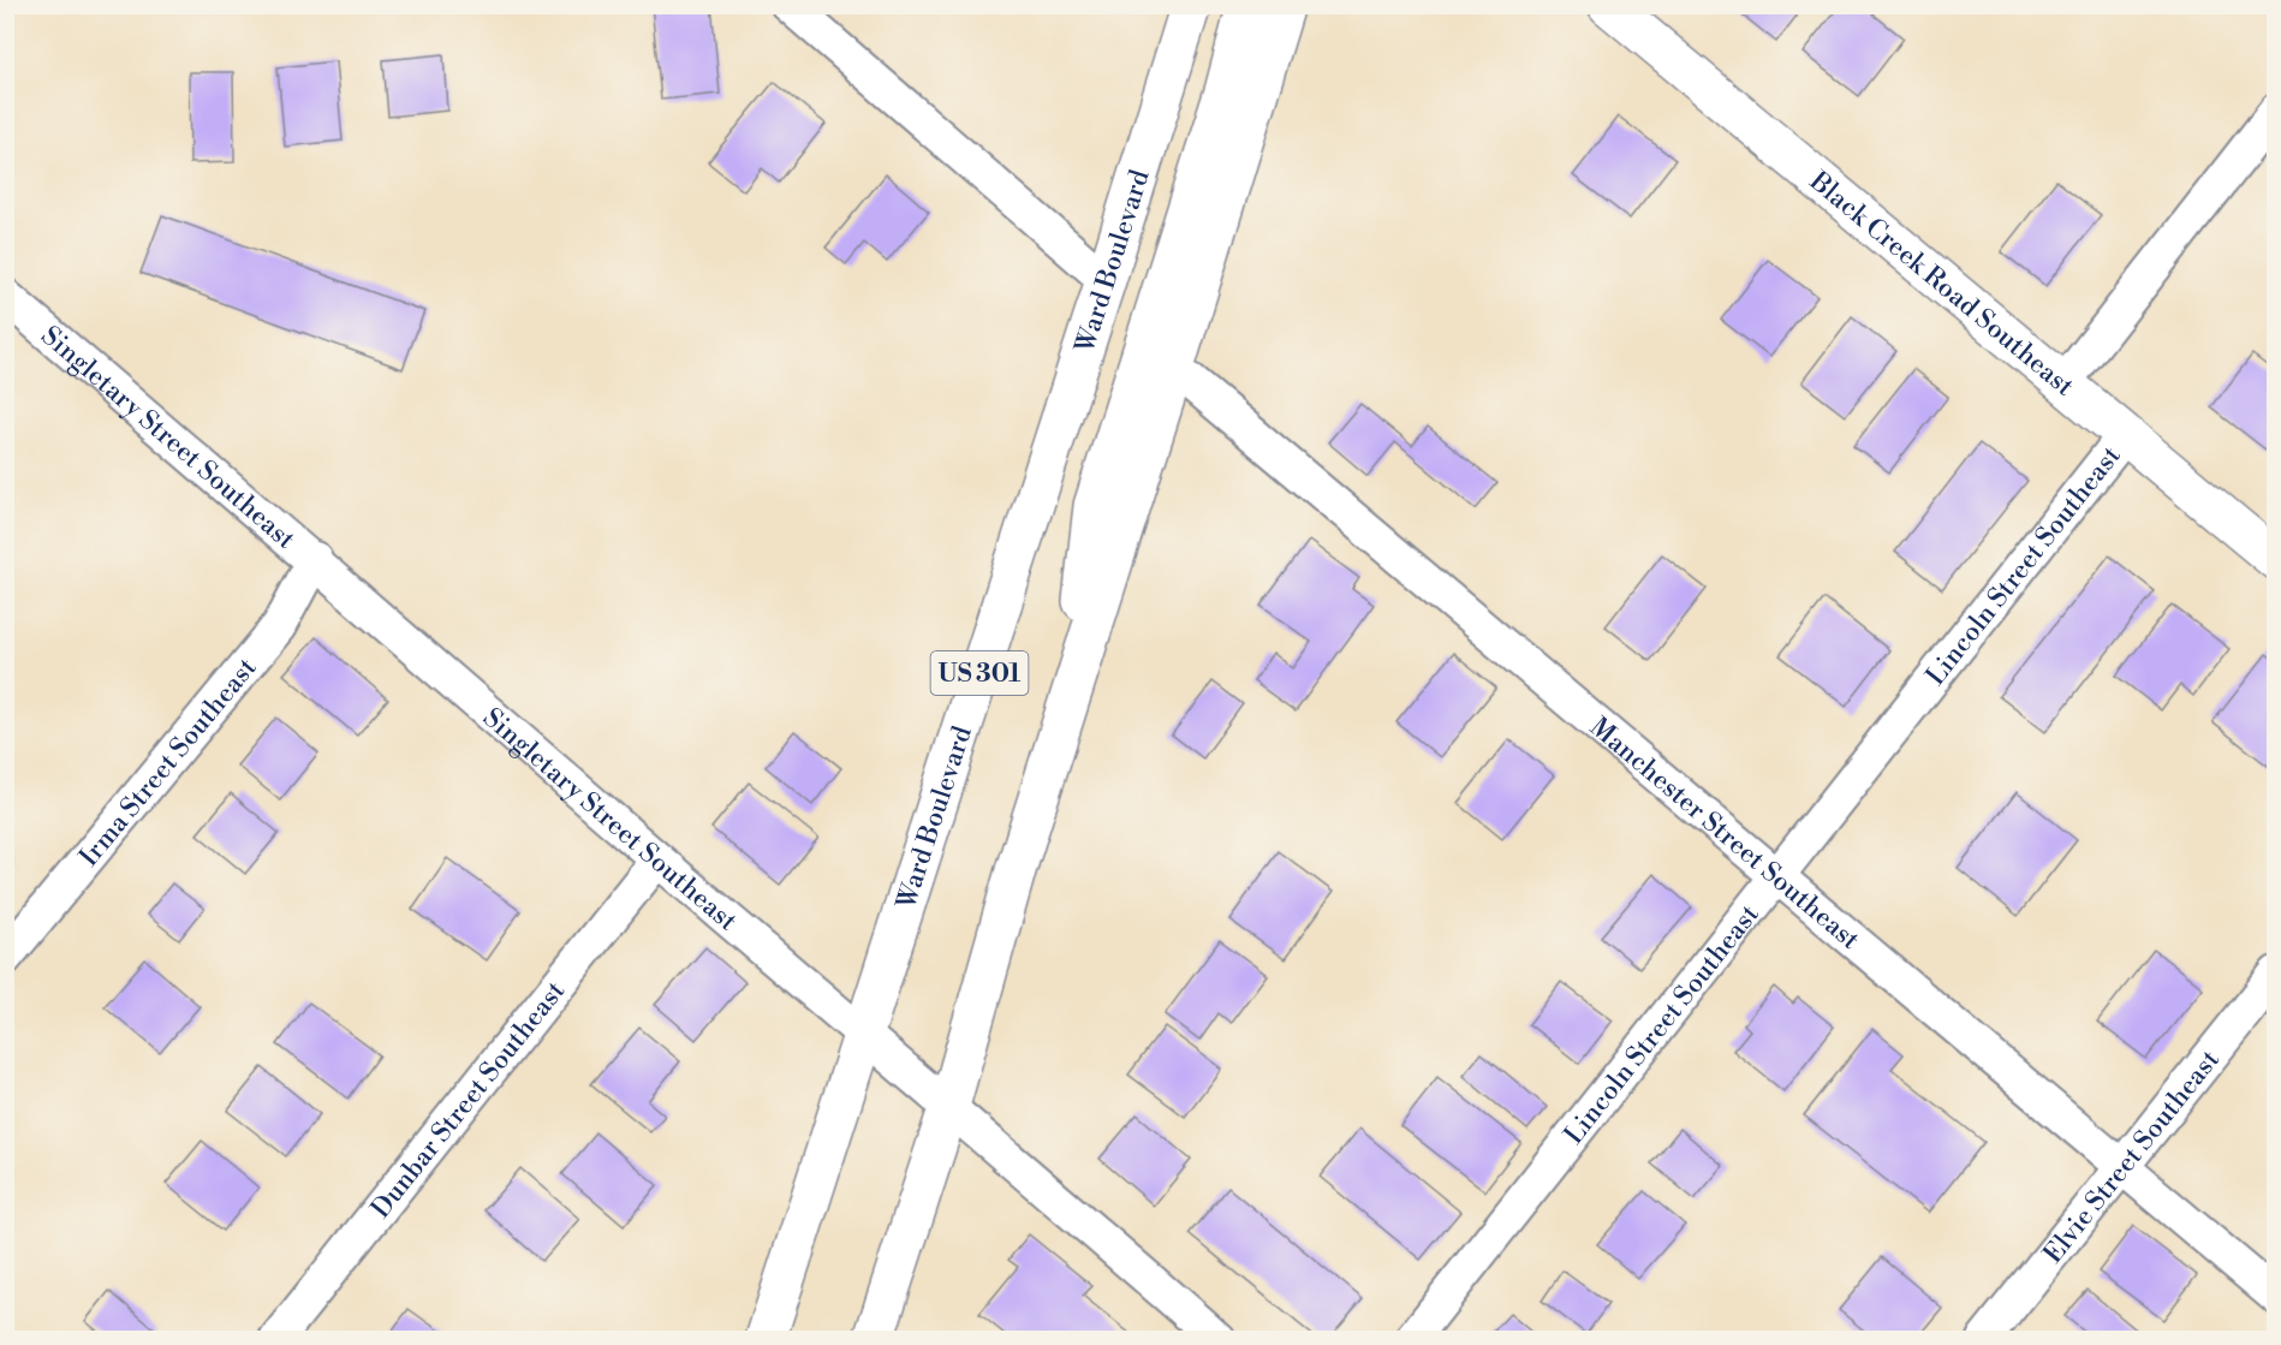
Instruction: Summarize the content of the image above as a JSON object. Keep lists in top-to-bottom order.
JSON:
{
  "streets": {
    "main road": ["Ward Boulevard", "Black Creek Road Southeast", "US 301"],
    "street": [
      "Singletary Street Southeast",
      "Lincoln Street Southeast",
      "Irma Street Southeast",
      "Manchester Street Southeast",
      "Dunbar Street Southeast",
      "Elvie Street Southeast"
    ]
  },
  "crossings": [
    ["Ward Boulevard", "Singletary Street Southeast"],
    ["Black Creek Road Southeast", "Lincoln Street Southeast"],
    ["Singletary Street Southeast", "Irma Street Southeast"],
    ["Singletary Street Southeast", "Dunbar Street Southeast"],
    ["Lincoln Street Southeast", "Manchester Street Southeast"],
    ["Manchester Street Southeast", "Elvie Street Southeast"]
  ]
}
